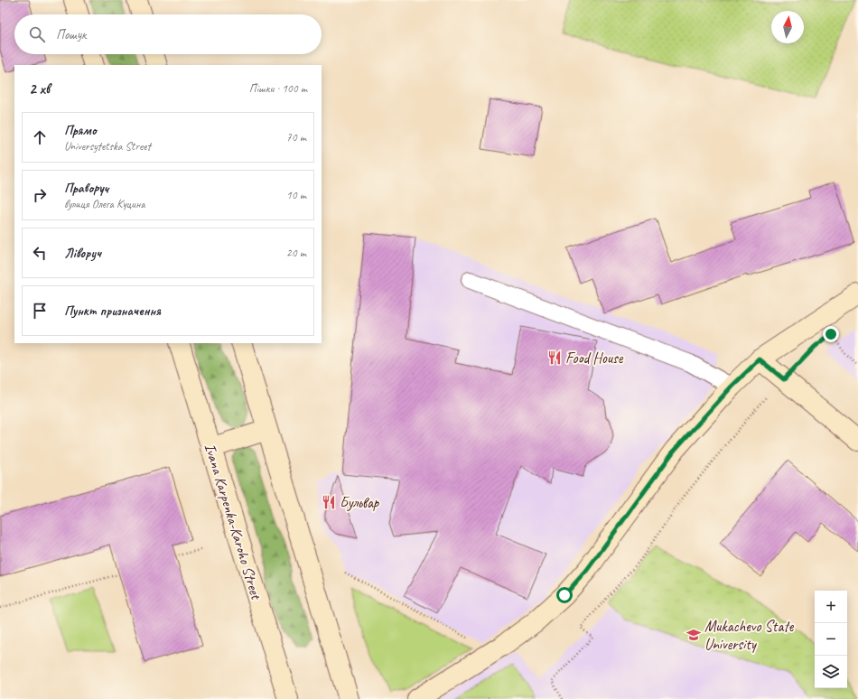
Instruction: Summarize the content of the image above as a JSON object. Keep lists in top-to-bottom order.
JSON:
{
  "streets": {
    "main road": ["Ivana Karpenka-Karoho Street"]
  },
  "places": {
    "restaurant": ["Food House", "Бульвар"],
    "school or university": ["Mukachevo State University"]
  },
  "north": "top",
  "page": {
    "search": "Пошук",
    "heading": ["2 хв", "Пішки · 100 m"],
    "list": [
      ["Прямо", "Universytetska Street", "70 m"],
      ["Праворуч", "вулиця Олега Куцина", "10 m"],
      ["Ліворуч", "20 m"],
      "Пункт призначення"
    ],
    "map_buttons": ["+", "−"]
  }
}
